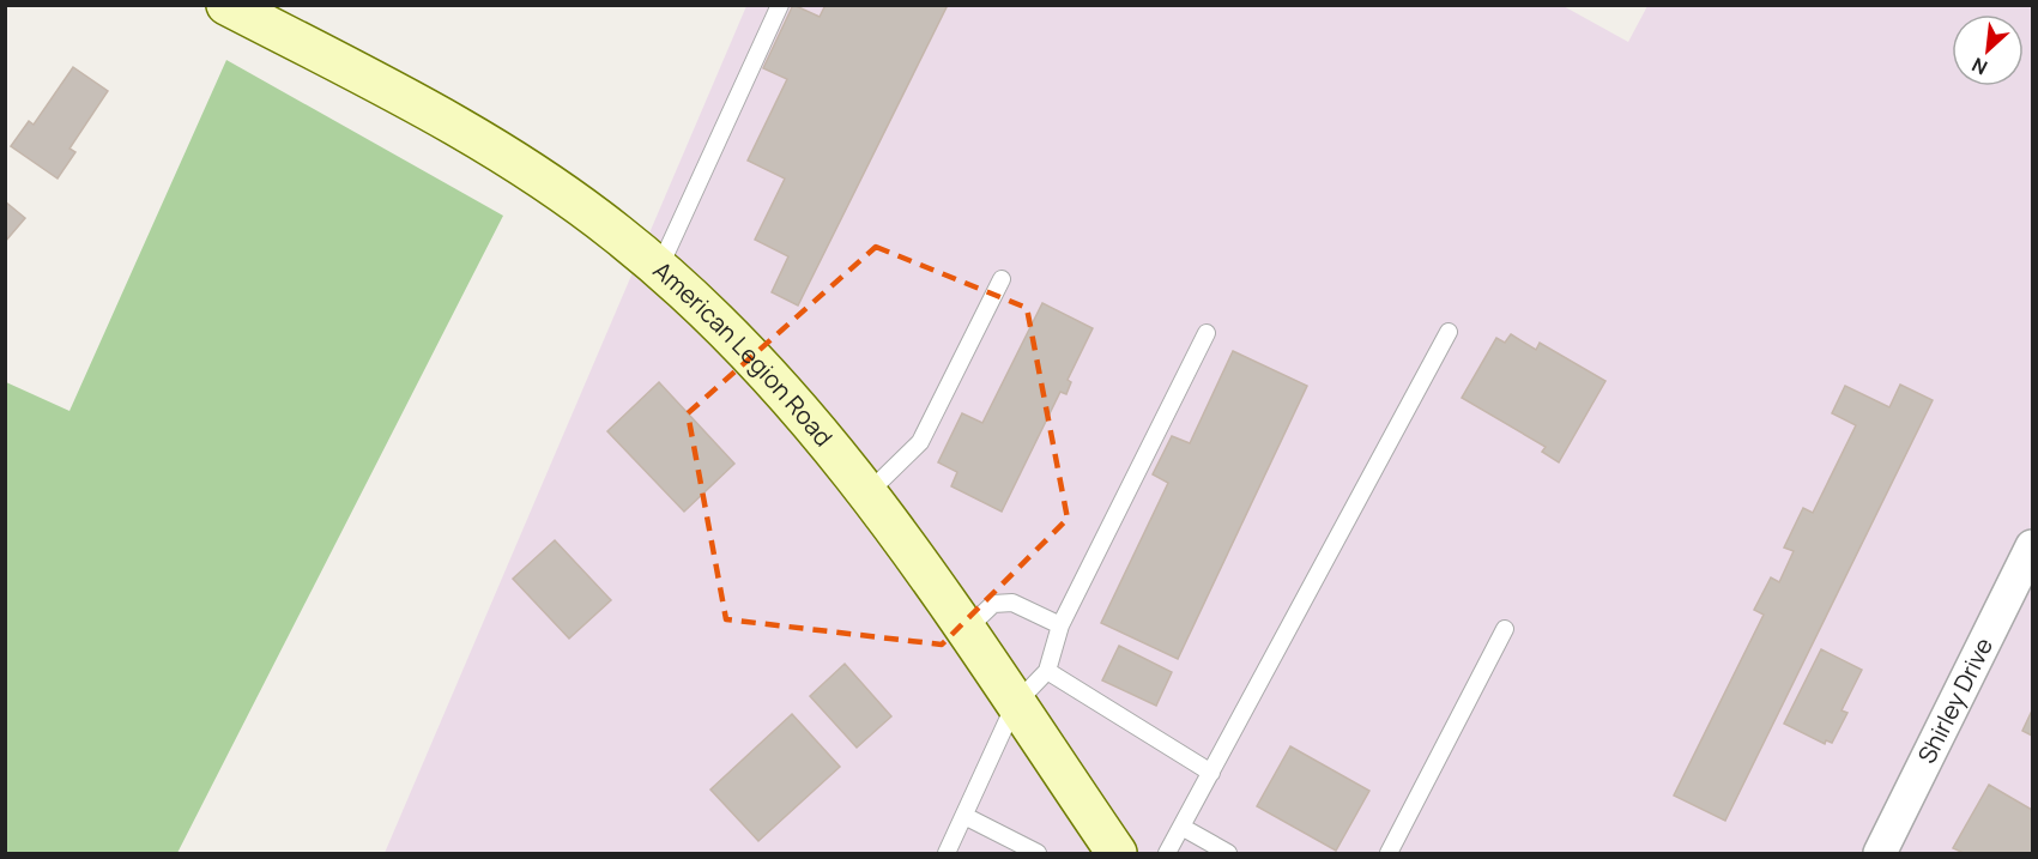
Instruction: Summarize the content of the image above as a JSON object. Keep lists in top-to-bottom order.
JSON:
{
  "streets": {
    "street": ["American Legion Road", "Shirley Drive"]
  },
  "north": "bottom left"
}
